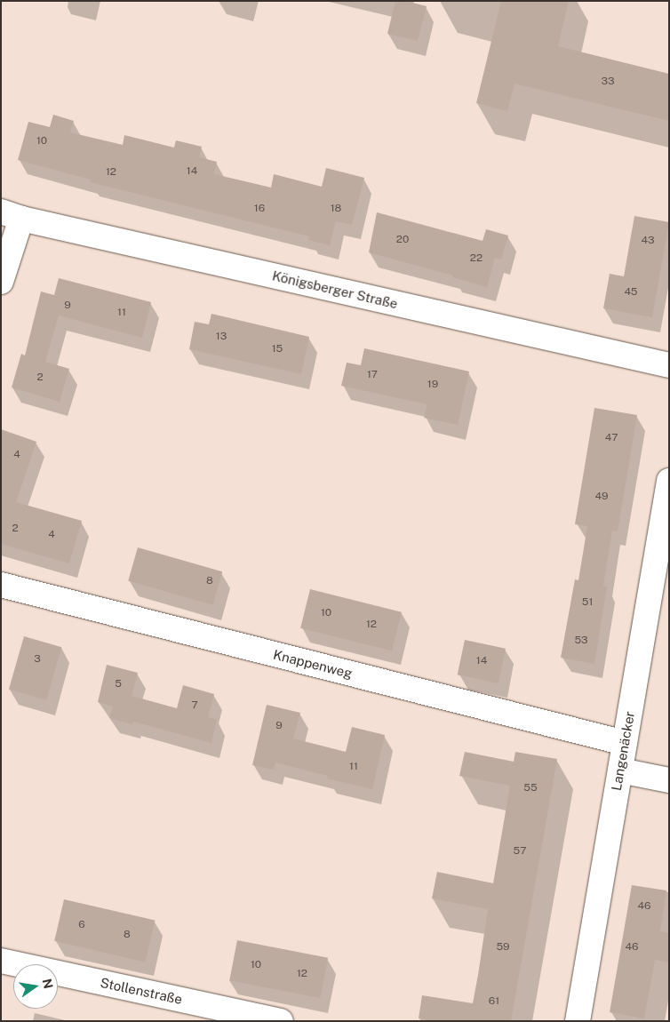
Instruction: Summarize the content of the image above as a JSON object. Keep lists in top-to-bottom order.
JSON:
{
  "streets": {
    "street": [
      "Königsberger Straße",
      "Knappenweg",
      "Langenäcker",
      "Stollenstraße"
    ]
  },
  "crossings": [
    ["Knappenweg", "Langenäcker"]
  ],
  "house_numbers": [
    "33",
    "10",
    "14",
    "12",
    "16",
    "18",
    "20",
    "43",
    "22",
    "45",
    "9",
    "11",
    "13",
    "15",
    "17",
    "2",
    "19",
    "47",
    "4",
    "49",
    "2",
    "4",
    "8",
    "51",
    "10",
    "12",
    "53",
    "3",
    "14",
    "5",
    "7",
    "9",
    "11",
    "55",
    "57",
    "46",
    "6",
    "8",
    "59",
    "46",
    "10",
    "12",
    "61"
  ],
  "north": "right"
}
